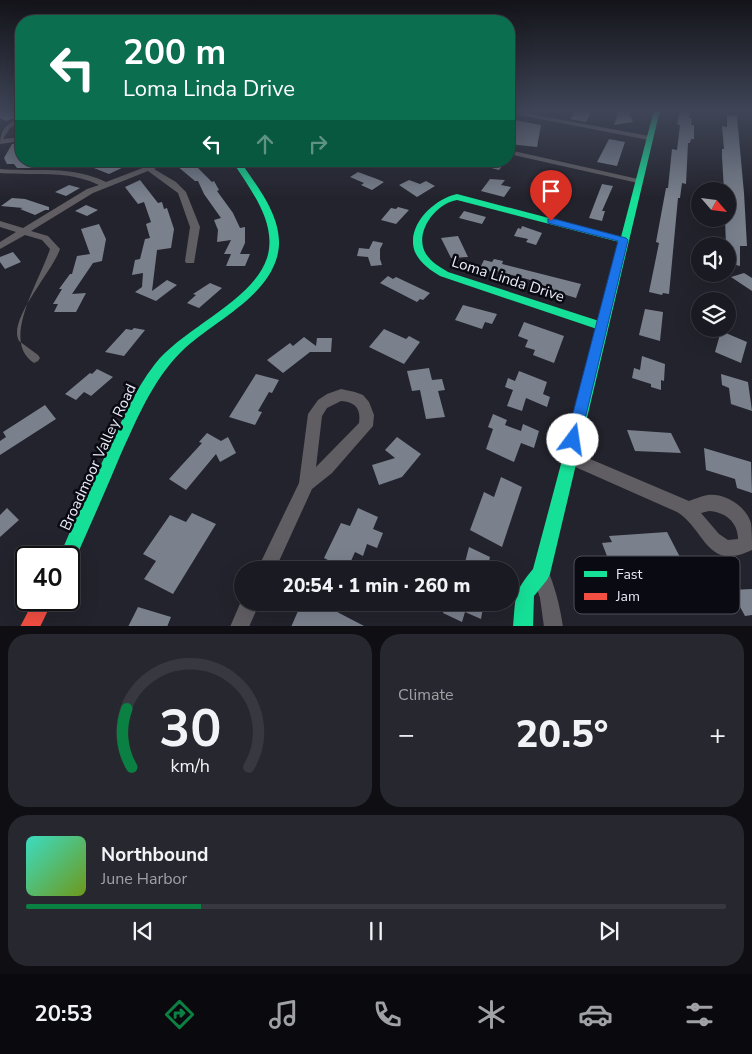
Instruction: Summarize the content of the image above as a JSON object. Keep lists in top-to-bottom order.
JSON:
{
  "streets": {
    "street": ["Loma Linda Drive", "Broadmoor Valley Road"]
  },
  "legend": ["Fast", "Jam"],
  "north": "bottom right",
  "page": {
    "turn": ["200 m", "Loma Linda Drive"],
    "limit": "40",
    "trip": "20:54 · 1 min · 260 m",
    "tile": "Climate",
    "heat": ["−", "20.5°", "+"],
    "song": ["Northbound", "June Harbor"],
    "tabs": "20:53",
    "gauge": ["30", "km/h"]
  }
}
